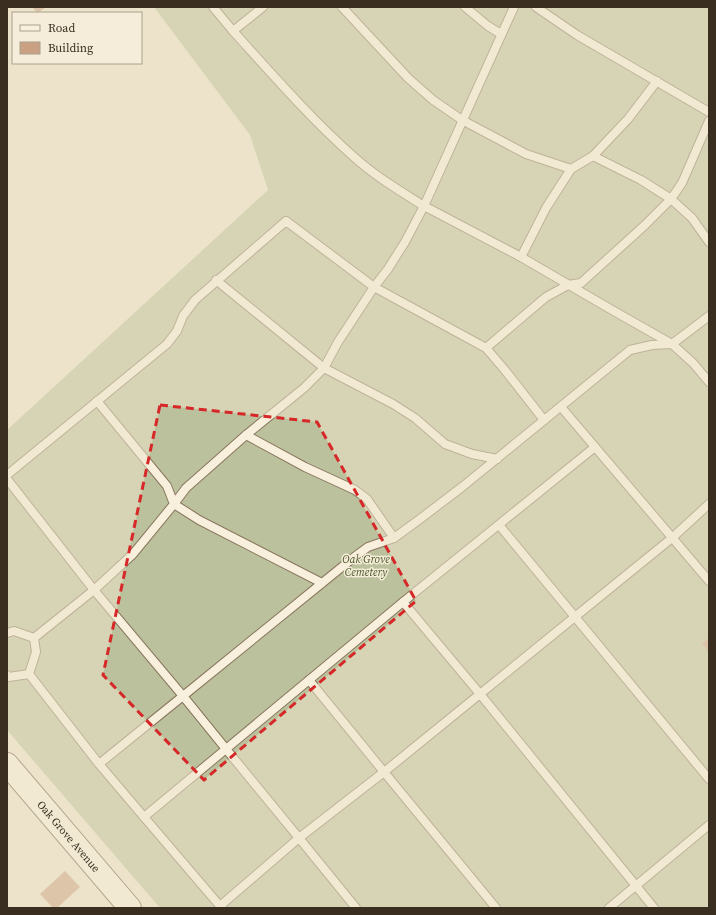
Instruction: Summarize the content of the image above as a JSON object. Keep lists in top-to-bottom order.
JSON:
{
  "streets": {
    "street": ["Oak Grove Avenue"]
  },
  "parks": ["Oak Grove Cemetery"],
  "legend": ["Road", "Building"]
}
